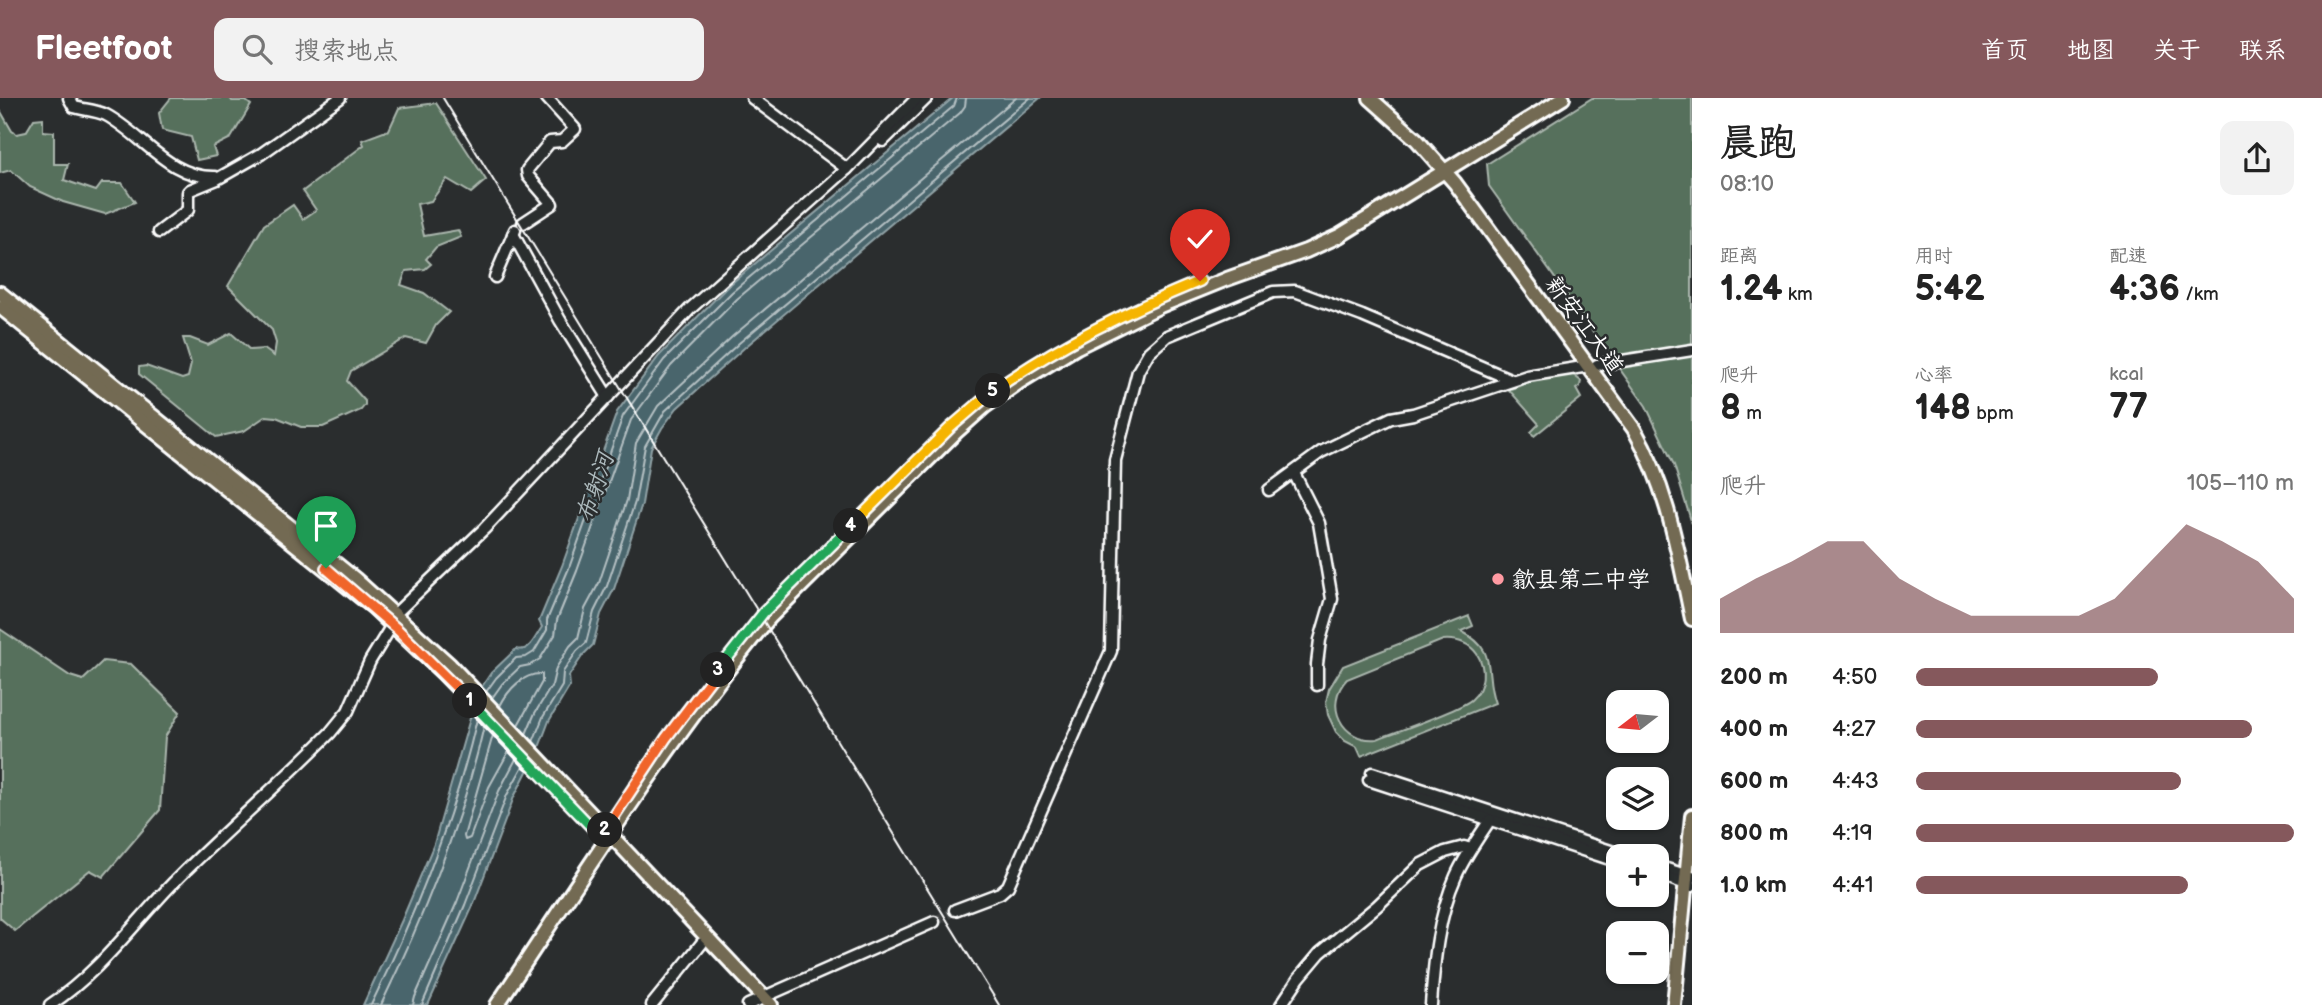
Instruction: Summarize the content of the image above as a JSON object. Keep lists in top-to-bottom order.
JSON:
{
  "streets": {
    "main road": ["新安江大道"]
  },
  "water": ["布射河"],
  "places": ["歙县第二中学"],
  "north": "left",
  "page": {
    "header": "Fleetfoot",
    "search": "搜索地点",
    "nav": [
      "首页",
      "地图",
      "关于",
      "联系"
    ],
    "heading": ["晨跑", "08:10"],
    "stats": [
      ["距离", "1.24 km"],
      ["用时", "5:42"],
      ["配速", "4:36 /km"],
      ["爬升", "8 m"],
      ["心率", "148 bpm"],
      ["kcal", "77"]
    ],
    "pins": [
      "5",
      "4",
      "3",
      "1",
      "2"
    ],
    "chart": ["爬升", "105–110 m"],
    "list": [
      {
        "name": "200 m",
        "note": "4:50"
      },
      {
        "name": "400 m",
        "note": "4:27"
      },
      {
        "name": "600 m",
        "note": "4:43"
      },
      {
        "name": "800 m",
        "note": "4:19"
      },
      {
        "name": "1.0 km",
        "note": "4:41"
      }
    ],
    "map_buttons": ["+", "−"]
  }
}
